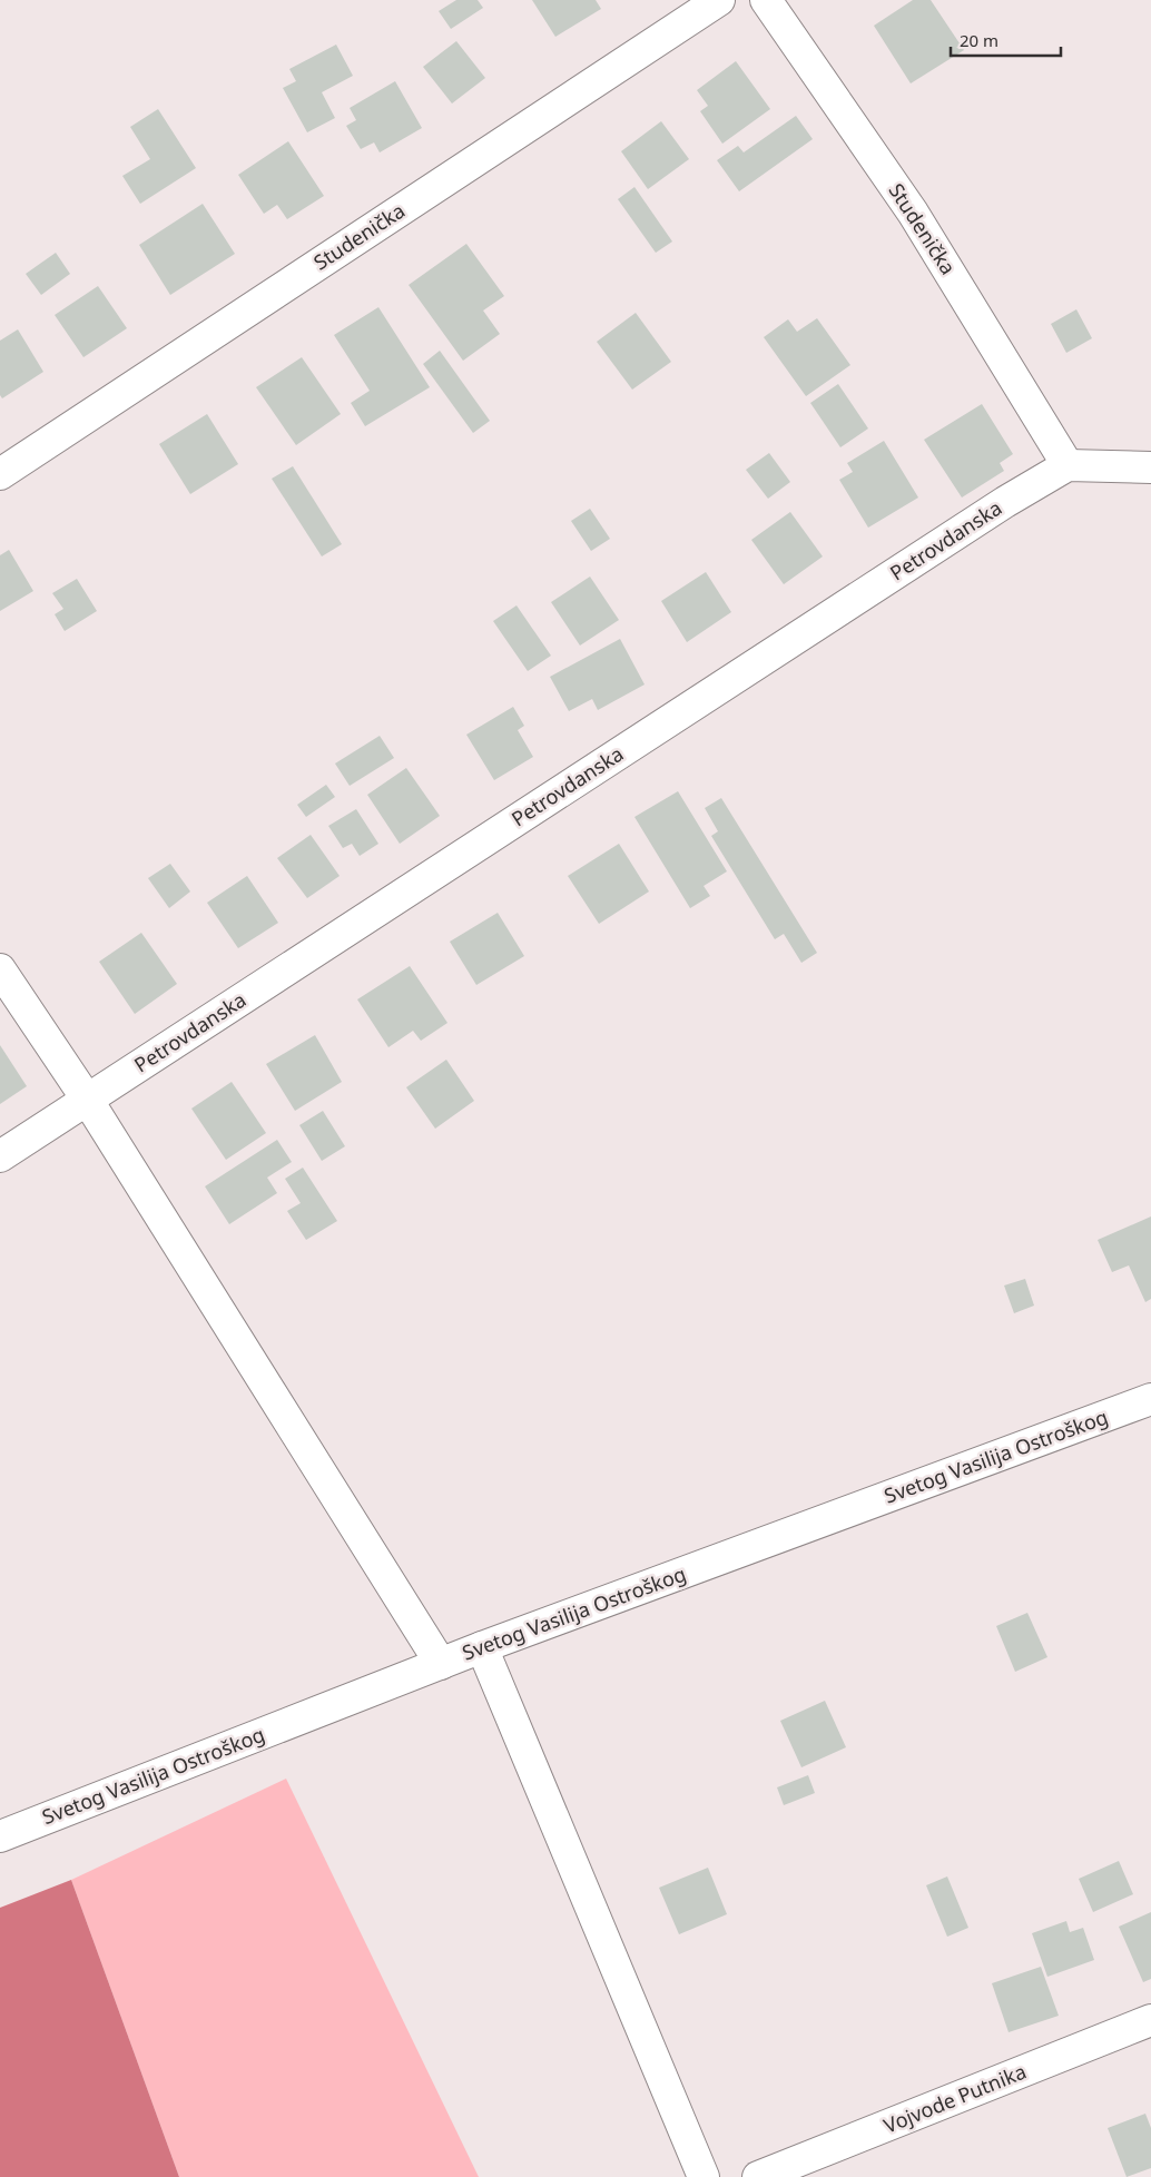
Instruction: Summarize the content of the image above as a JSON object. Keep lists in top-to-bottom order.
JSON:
{
  "streets": {
    "street": [
      "Studenička",
      "Petrovdanska",
      "Svetog Vasilija Ostroškog",
      "Vojvode Putnika"
    ]
  },
  "crossings": [
    ["Studenička", "Petrovdanska"]
  ],
  "scale_bar": "20 m"
}
